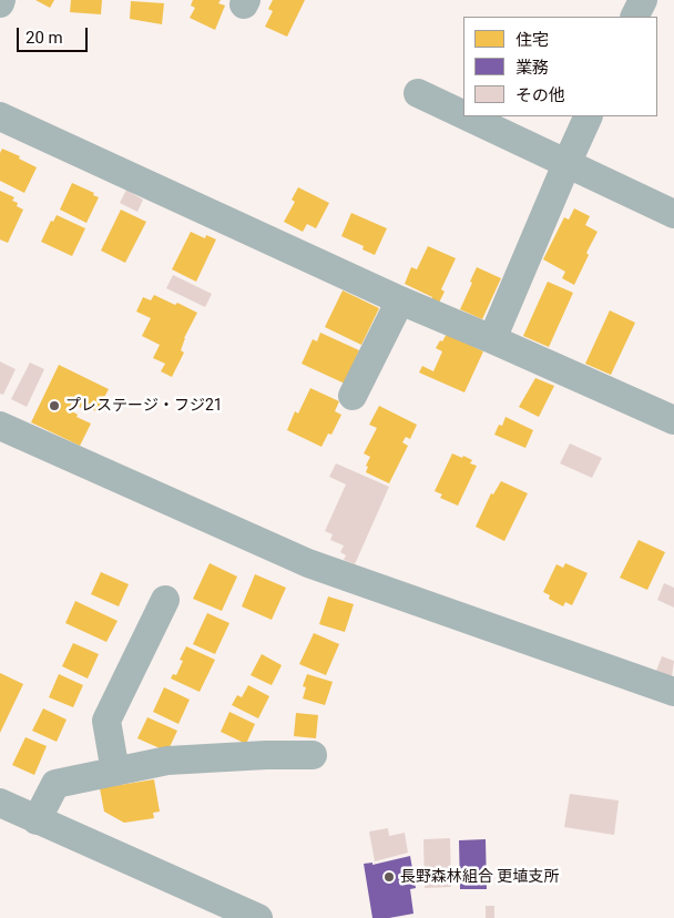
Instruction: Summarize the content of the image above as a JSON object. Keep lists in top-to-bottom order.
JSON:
{
  "places": ["プレステージ・フジ21", "長野森林組合 更埴支所"],
  "legend": ["住宅", "業務", "その他"],
  "scale_bar": "20 m"
}
